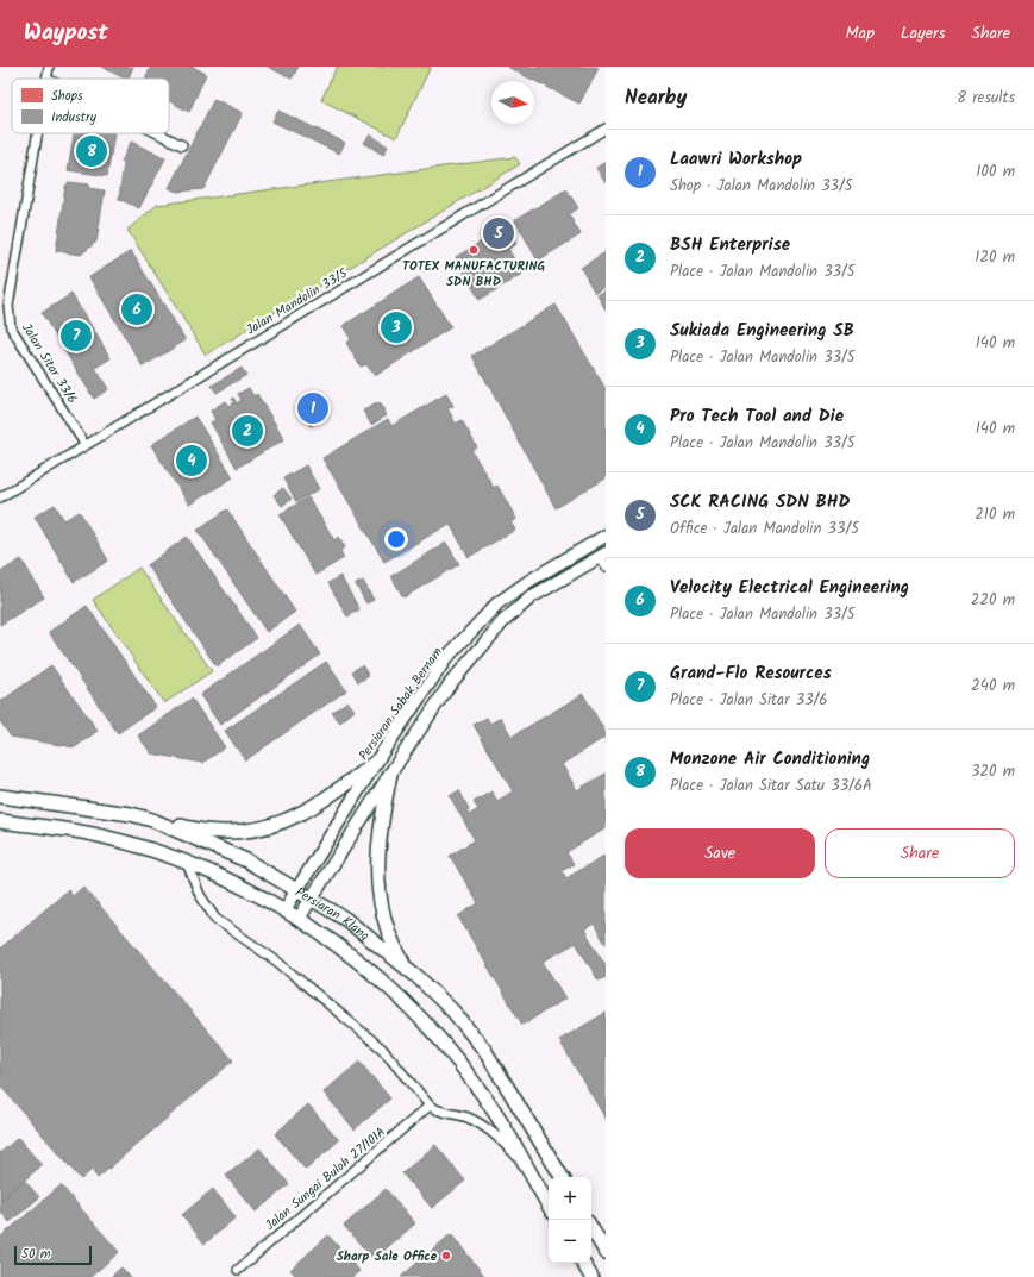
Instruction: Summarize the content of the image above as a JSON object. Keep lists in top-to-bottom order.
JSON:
{
  "streets": {
    "main road": ["Persiaran Klang"],
    "street": [
      "Jalan Mandolin 33/5",
      "Jalan Sitar 33/6",
      "Persiaran Sabak Bernam",
      "Jalan Sungai Buloh 27/101A"
    ]
  },
  "crossings": [
    ["Jalan Mandolin 33/5", "Jalan Sitar 33/6"],
    ["Persiaran Sabak Bernam", "Persiaran Klang"]
  ],
  "places": ["TOTEX MANUFACTURING SDN BHD", "Sharp Sale Office"],
  "legend": ["Shops", "Industry"],
  "scale_bar": "50 m",
  "north": "right",
  "page": {
    "header": "Waypost",
    "nav": ["Map", "Layers", "Share"],
    "heading": ["Nearby", "8 results"],
    "list": [
      {
        "mark": "1",
        "name": "Laawri Workshop",
        "note": "Shop · Jalan Mandolin 33/5",
        "value": "100 m"
      },
      {
        "mark": "2",
        "name": "BSH Enterprise",
        "note": "Place · Jalan Mandolin 33/5",
        "value": "120 m"
      },
      {
        "mark": "3",
        "name": "Sukiada Engineering SB",
        "note": "Place · Jalan Mandolin 33/5",
        "value": "140 m"
      },
      {
        "mark": "4",
        "name": "Pro Tech Tool and Die",
        "note": "Place · Jalan Mandolin 33/5",
        "value": "140 m"
      },
      {
        "mark": "5",
        "name": "SCK RACING SDN BHD",
        "note": "Office · Jalan Mandolin 33/5",
        "value": "210 m"
      },
      {
        "mark": "6",
        "name": "Velocity Electrical Engineering",
        "note": "Place · Jalan Mandolin 33/5",
        "value": "220 m"
      },
      {
        "mark": "7",
        "name": "Grand-Flo Resources",
        "note": "Place · Jalan Sitar 33/6",
        "value": "240 m"
      },
      {
        "mark": "8",
        "name": "Monzone Air Conditioning",
        "note": "Place · Jalan Sitar Satu 33/6A",
        "value": "320 m"
      }
    ],
    "pins": [
      "8",
      "5",
      "6",
      "3",
      "7",
      "1",
      "2",
      "4"
    ],
    "buttons": ["Save", "Share"],
    "map_buttons": ["+", "−"],
    "scale": "50 m"
  }
}
